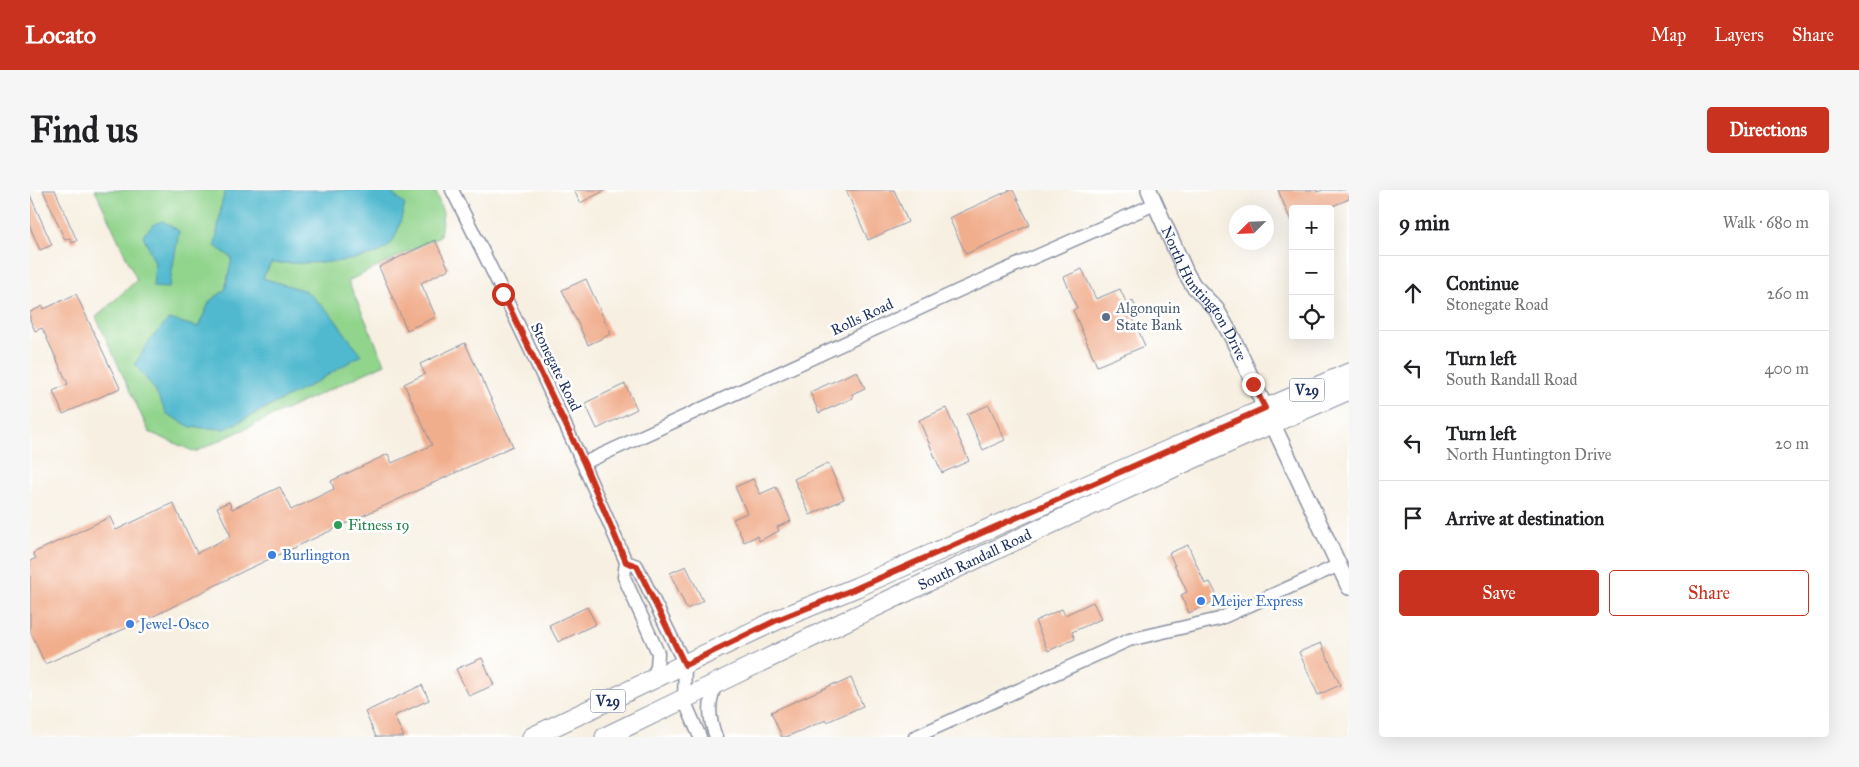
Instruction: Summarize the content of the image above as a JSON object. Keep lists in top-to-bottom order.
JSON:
{
  "streets": {
    "main road": ["V29", "South Randall Road"],
    "street": ["North Huntington Drive", "Rolls Road", "Stonegate Road"]
  },
  "crossings": [
    ["North Huntington Drive", "Rolls Road"],
    ["North Huntington Drive", "South Randall Road"],
    ["Rolls Road", "Stonegate Road"],
    ["Stonegate Road", "South Randall Road"]
  ],
  "places": [
    "Algonquin State Bank",
    "Fitness 19",
    "Burlington",
    "Meijer Express",
    "Jewel-Osco"
  ],
  "north": "bottom left",
  "page": {
    "header": "Locato",
    "nav": ["Map", "Layers", "Share"],
    "buttons": [
      "Directions",
      ["Save", "Share"]
    ],
    "title": "Find us",
    "heading": ["9 min", "Walk · 680 m"],
    "map_buttons": ["+", "−"],
    "list": [
      ["Continue", "Stonegate Road", "260 m"],
      ["Turn left", "South Randall Road", "400 m"],
      ["Turn left", "North Huntington Drive", "20 m"],
      "Arrive at destination"
    ]
  }
}
